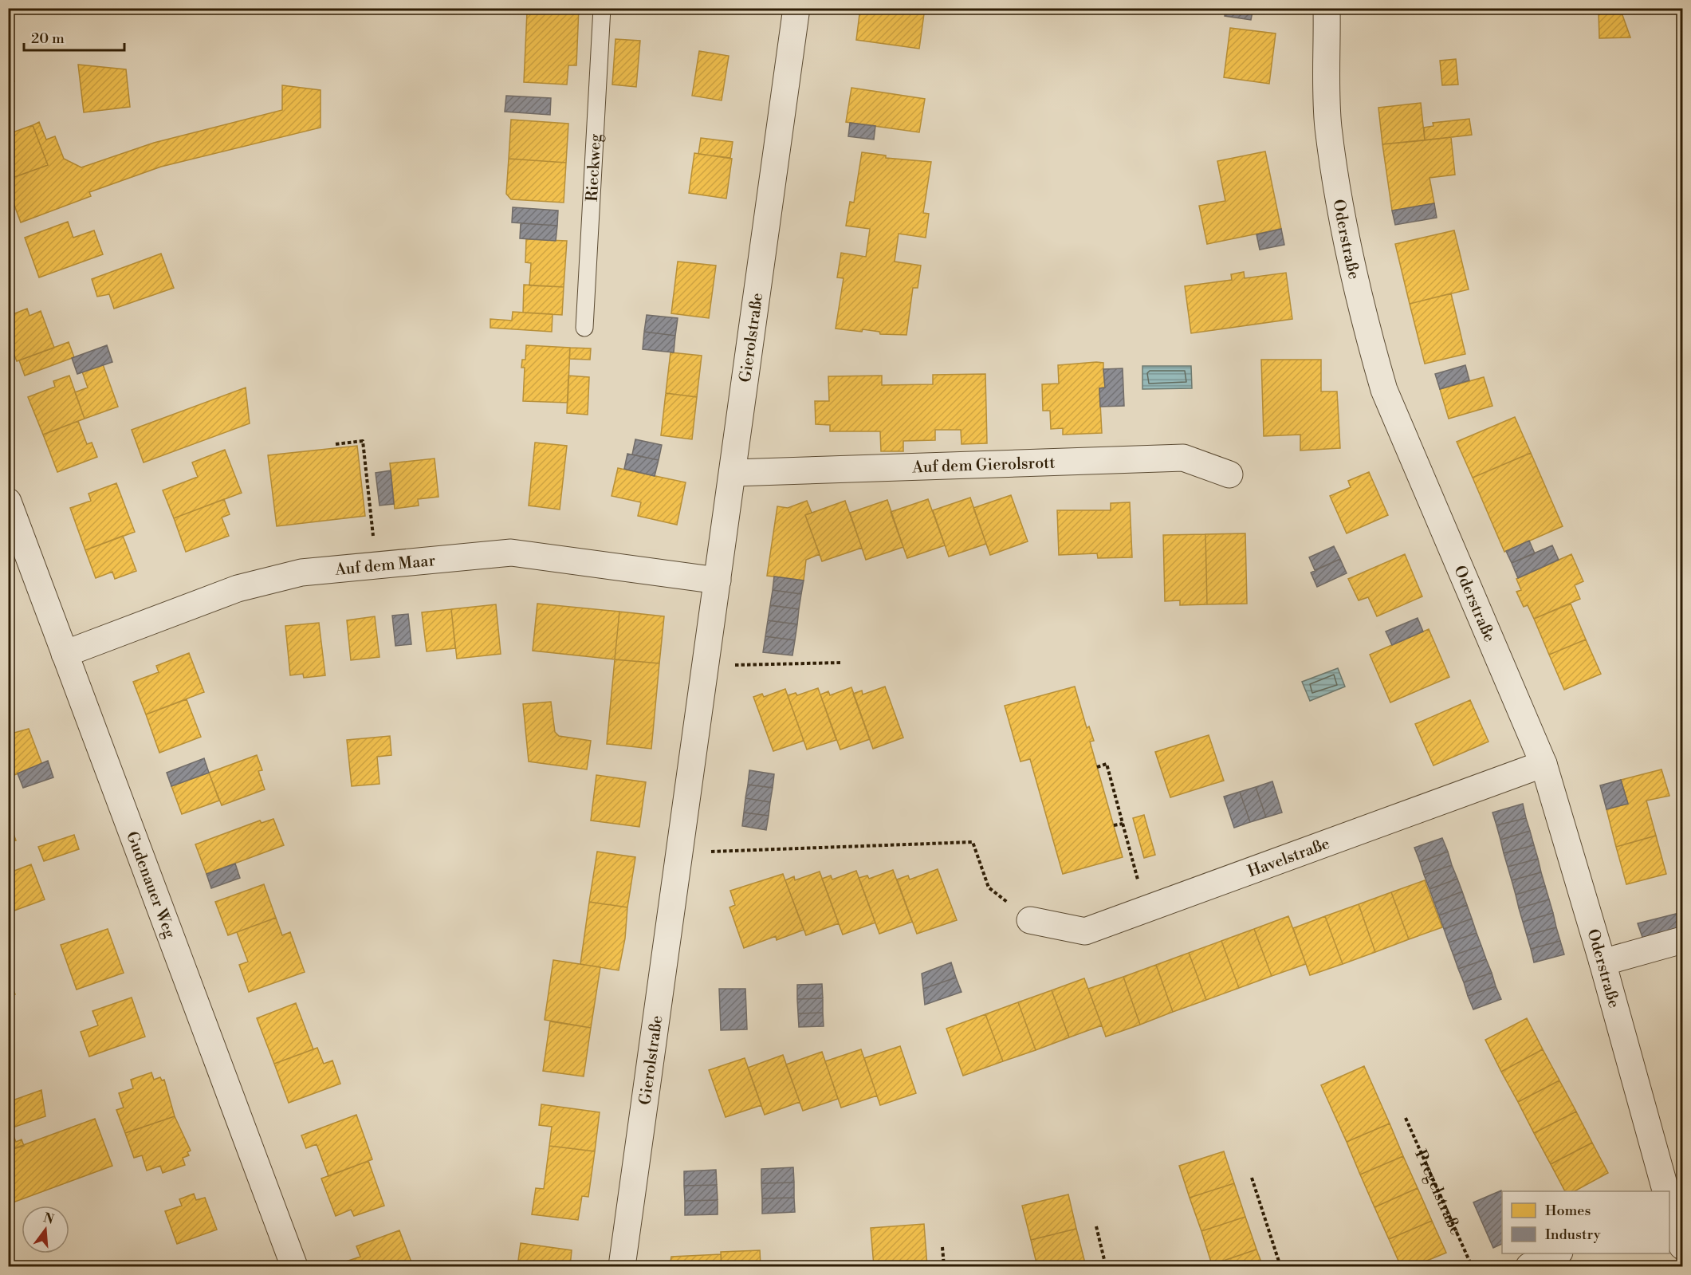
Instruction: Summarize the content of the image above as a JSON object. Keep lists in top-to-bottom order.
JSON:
{
  "streets": {
    "street": [
      "Oderstraße",
      "Gierolstraße",
      "Auf dem Gierolsrott",
      "Auf dem Maar",
      "Havelstraße",
      "Gudenauer Weg"
    ],
    "lane": ["Rieckweg"],
    "path": ["Pregelstraße"]
  },
  "crossings": [
    ["Oderstraße", "Havelstraße"],
    ["Gierolstraße", "Auf dem Gierolsrott"],
    ["Gierolstraße", "Auf dem Maar"],
    ["Auf dem Maar", "Gudenauer Weg"]
  ],
  "legend": ["Homes", "Industry"],
  "scale_bar": "20 m",
  "north": "top"
}
